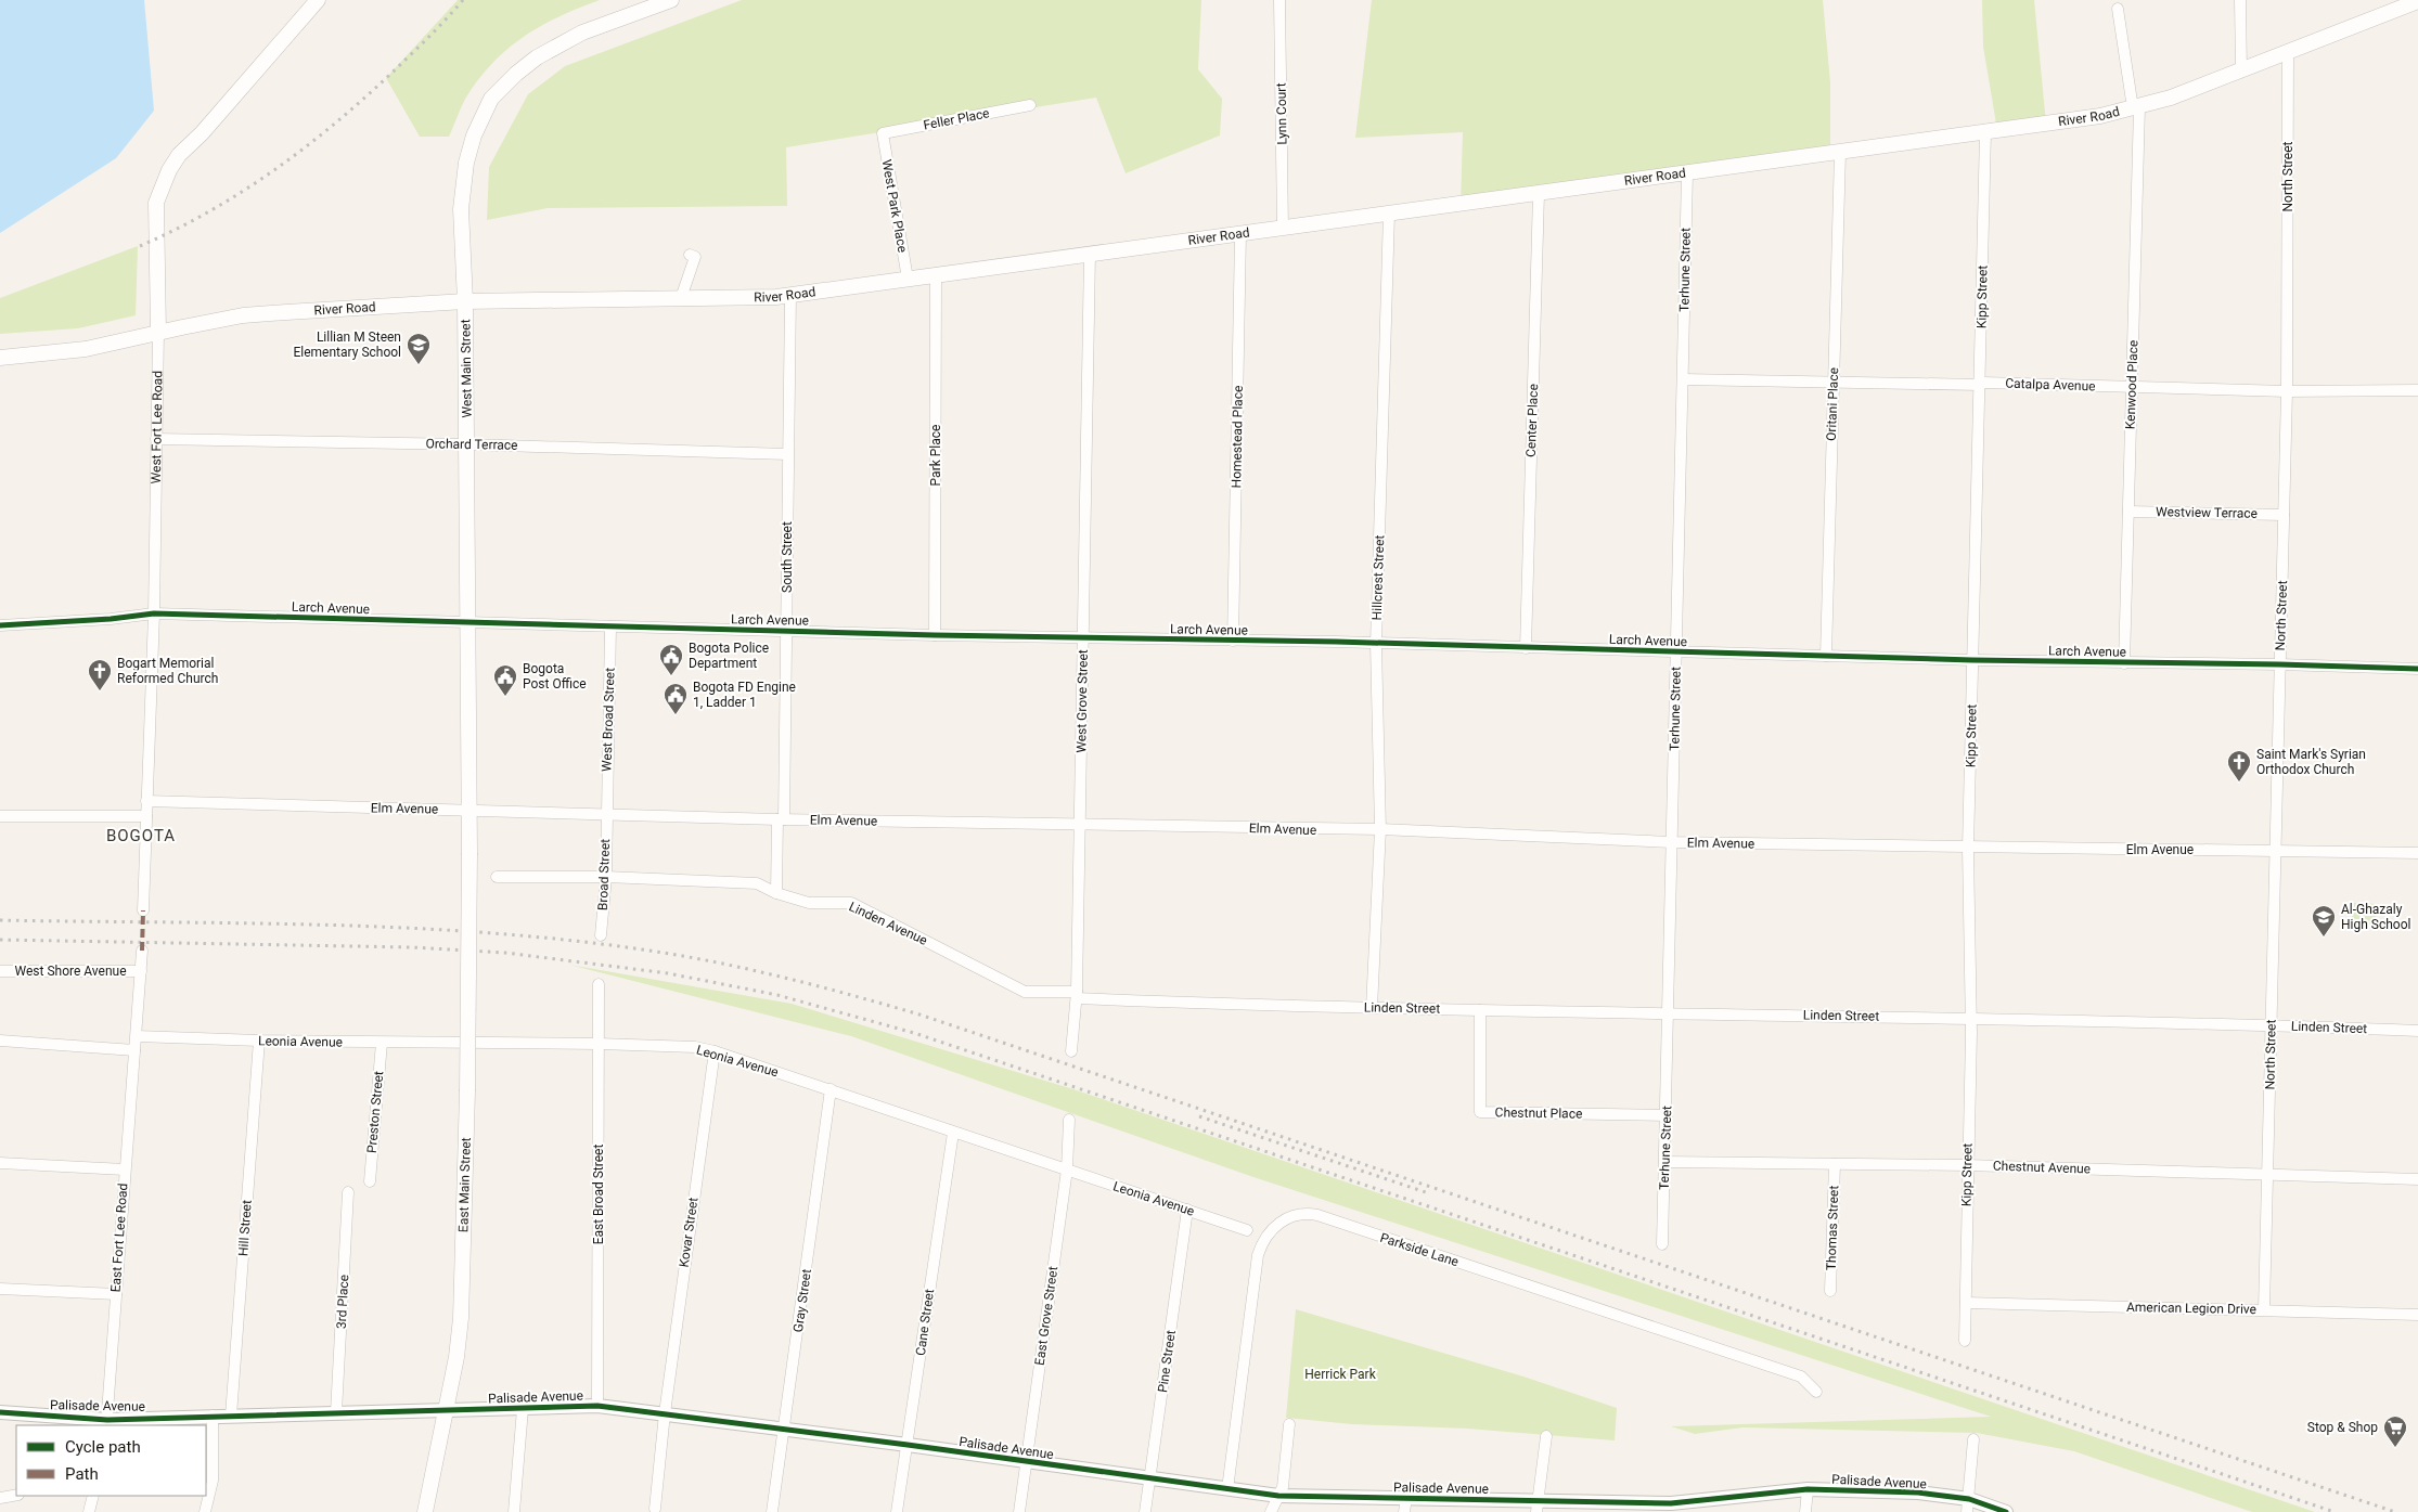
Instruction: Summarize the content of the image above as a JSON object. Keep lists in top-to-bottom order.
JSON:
{
  "streets": {
    "main road": [
      "River Road",
      "West Main Street",
      "West Fort Lee Road",
      "East Main Street"
    ],
    "street": [
      "Lynn Court",
      "Feller Place",
      "North Street",
      "West Park Place",
      "Terhune Street",
      "Kipp Street",
      "Catalpa Avenue",
      "Kenwood Place",
      "Oritani Place",
      "Center Place",
      "Homestead Place",
      "Orchard Terrace",
      "Park Place",
      "Westview Terrace",
      "South Street",
      "Hillcrest Street",
      "Larch Avenue",
      "West Grove Street",
      "West Broad Street",
      "Elm Avenue",
      "Broad Street",
      "Linden Avenue",
      "West Shore Avenue",
      "Linden Street",
      "Leonia Avenue",
      "Preston Street",
      "Chestnut Place",
      "Chestnut Avenue",
      "East Broad Street",
      "Hill Street",
      "Thomas Street",
      "Kovar Street",
      "East Fort Lee Road",
      "Parkside Lane",
      "Gray Street",
      "3rd Place",
      "American Legion Drive",
      "East Grove Street",
      "Cane Street",
      "Pine Street",
      "Palisade Avenue"
    ]
  },
  "crossings": [
    ["Lynn Court", "River Road"],
    ["River Road", "North Street"],
    ["River Road", "West Park Place"],
    ["River Road", "Terhune Street"],
    ["River Road", "Kipp Street"],
    ["River Road", "West Main Street"],
    ["River Road", "Kenwood Place"],
    ["River Road", "Oritani Place"],
    ["River Road", "Center Place"],
    ["River Road", "West Fort Lee Road"],
    ["River Road", "Homestead Place"],
    ["River Road", "Park Place"],
    ["River Road", "South Street"],
    ["River Road", "Hillcrest Street"],
    ["River Road", "West Grove Street"],
    ["Feller Place", "West Park Place"],
    ["North Street", "Catalpa Avenue"],
    ["North Street", "Westview Terrace"],
    ["North Street", "Larch Avenue"],
    ["North Street", "Elm Avenue"],
    ["North Street", "Linden Street"],
    ["North Street", "Chestnut Avenue"],
    ["North Street", "American Legion Drive"],
    ["Terhune Street", "Catalpa Avenue"],
    ["Terhune Street", "Larch Avenue"],
    ["Terhune Street", "Elm Avenue"],
    ["Terhune Street", "Linden Street"],
    ["Terhune Street", "Chestnut Place"],
    ["Terhune Street", "Chestnut Avenue"],
    ["Kipp Street", "Catalpa Avenue"],
    ["Kipp Street", "Larch Avenue"],
    ["Kipp Street", "Elm Avenue"],
    ["Kipp Street", "Linden Street"],
    ["Kipp Street", "Chestnut Avenue"],
    ["Kipp Street", "American Legion Drive"],
    ["West Main Street", "Orchard Terrace"],
    ["West Main Street", "Larch Avenue"],
    ["West Main Street", "Elm Avenue"],
    ["West Main Street", "East Main Street"],
    ["Catalpa Avenue", "Kenwood Place"],
    ["Catalpa Avenue", "Oritani Place"],
    ["Kenwood Place", "Westview Terrace"],
    ["Kenwood Place", "Larch Avenue"],
    ["Oritani Place", "Larch Avenue"],
    ["Center Place", "Larch Avenue"],
    ["West Fort Lee Road", "Orchard Terrace"],
    ["West Fort Lee Road", "Larch Avenue"],
    ["West Fort Lee Road", "Elm Avenue"],
    ["Homestead Place", "Larch Avenue"],
    ["Orchard Terrace", "South Street"],
    ["Park Place", "Larch Avenue"],
    ["South Street", "Larch Avenue"],
    ["South Street", "Elm Avenue"],
    ["South Street", "Linden Avenue"],
    ["Hillcrest Street", "Larch Avenue"],
    ["Hillcrest Street", "Elm Avenue"],
    ["Hillcrest Street", "Linden Street"],
    ["Larch Avenue", "West Grove Street"],
    ["Larch Avenue", "West Broad Street"],
    ["West Grove Street", "Elm Avenue"],
    ["West Grove Street", "Linden Avenue"],
    ["West Broad Street", "Elm Avenue"],
    ["West Broad Street", "Broad Street"],
    ["Elm Avenue", "Broad Street"],
    ["Broad Street", "Linden Avenue"],
    ["Linden Avenue", "Linden Street"],
    ["Linden Street", "Chestnut Place"],
    ["Leonia Avenue", "Preston Street"],
    ["Leonia Avenue", "East Broad Street"],
    ["Leonia Avenue", "Hill Street"],
    ["Leonia Avenue", "Kovar Street"],
    ["Leonia Avenue", "East Fort Lee Road"],
    ["Leonia Avenue", "Gray Street"],
    ["Leonia Avenue", "East Grove Street"],
    ["Leonia Avenue", "Cane Street"],
    ["Leonia Avenue", "Pine Street"],
    ["Chestnut Avenue", "Thomas Street"],
    ["East Main Street", "Palisade Avenue"],
    ["East Broad Street", "Palisade Avenue"],
    ["Hill Street", "Palisade Avenue"],
    ["Kovar Street", "Palisade Avenue"],
    ["East Fort Lee Road", "Palisade Avenue"],
    ["Parkside Lane", "Palisade Avenue"],
    ["Gray Street", "Palisade Avenue"],
    ["3rd Place", "Palisade Avenue"],
    ["East Grove Street", "Palisade Avenue"],
    ["Cane Street", "Palisade Avenue"],
    ["Pine Street", "Palisade Avenue"]
  ],
  "districts": ["BOGOTA"],
  "parks": ["Herrick Park"],
  "places": {
    "school or university": ["Lillian M Steen Elementary School", "Al-Ghazaly High School"],
    "public building": ["Bogota Police Department", "Bogota Post Office", "Bogota FD Engine 1, Ladder 1"],
    "church": ["Bogart Memorial Reformed Church", "Saint Mark's Syrian Orthodox Church"],
    "supermarket": ["Stop & Shop"]
  },
  "legend": ["Cycle path", "Path"]
}
